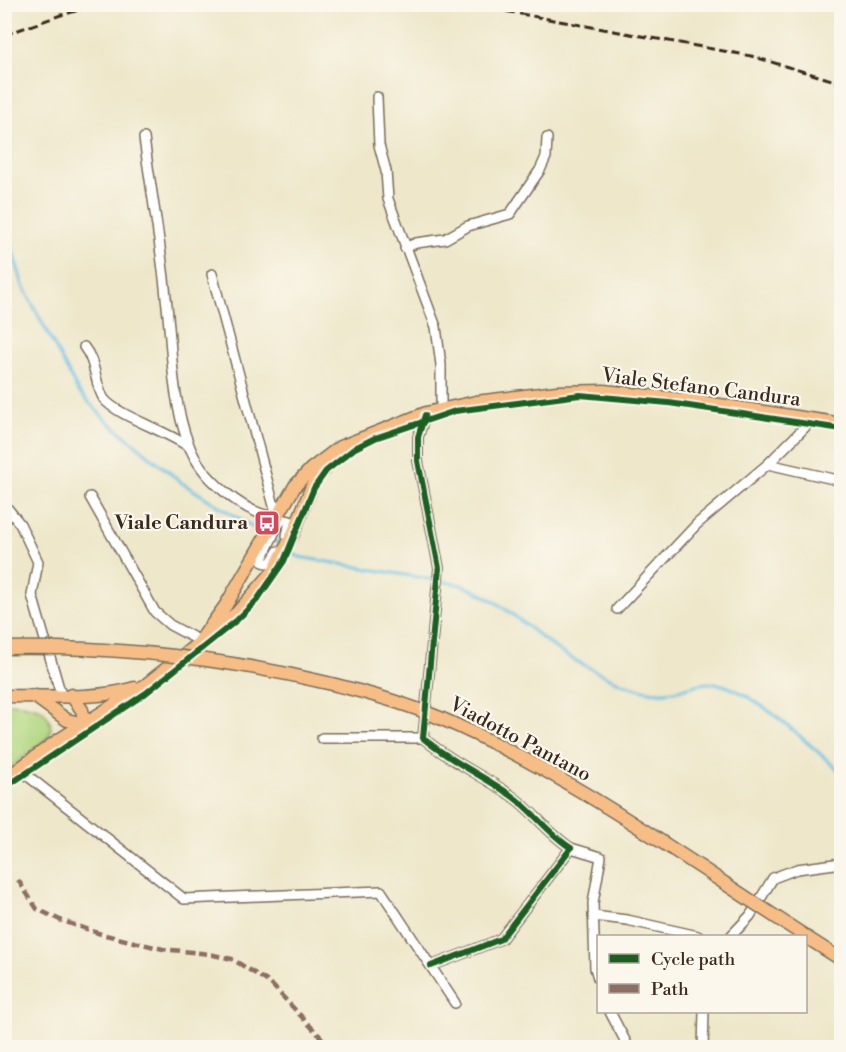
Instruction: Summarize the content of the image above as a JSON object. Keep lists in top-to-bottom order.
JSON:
{
  "streets": {
    "main road": ["Viale Stefano Candura", "Viadotto Pantano"]
  },
  "places": {
    "bus stop": ["Viale Candura"]
  },
  "legend": ["Cycle path", "Path"]
}
